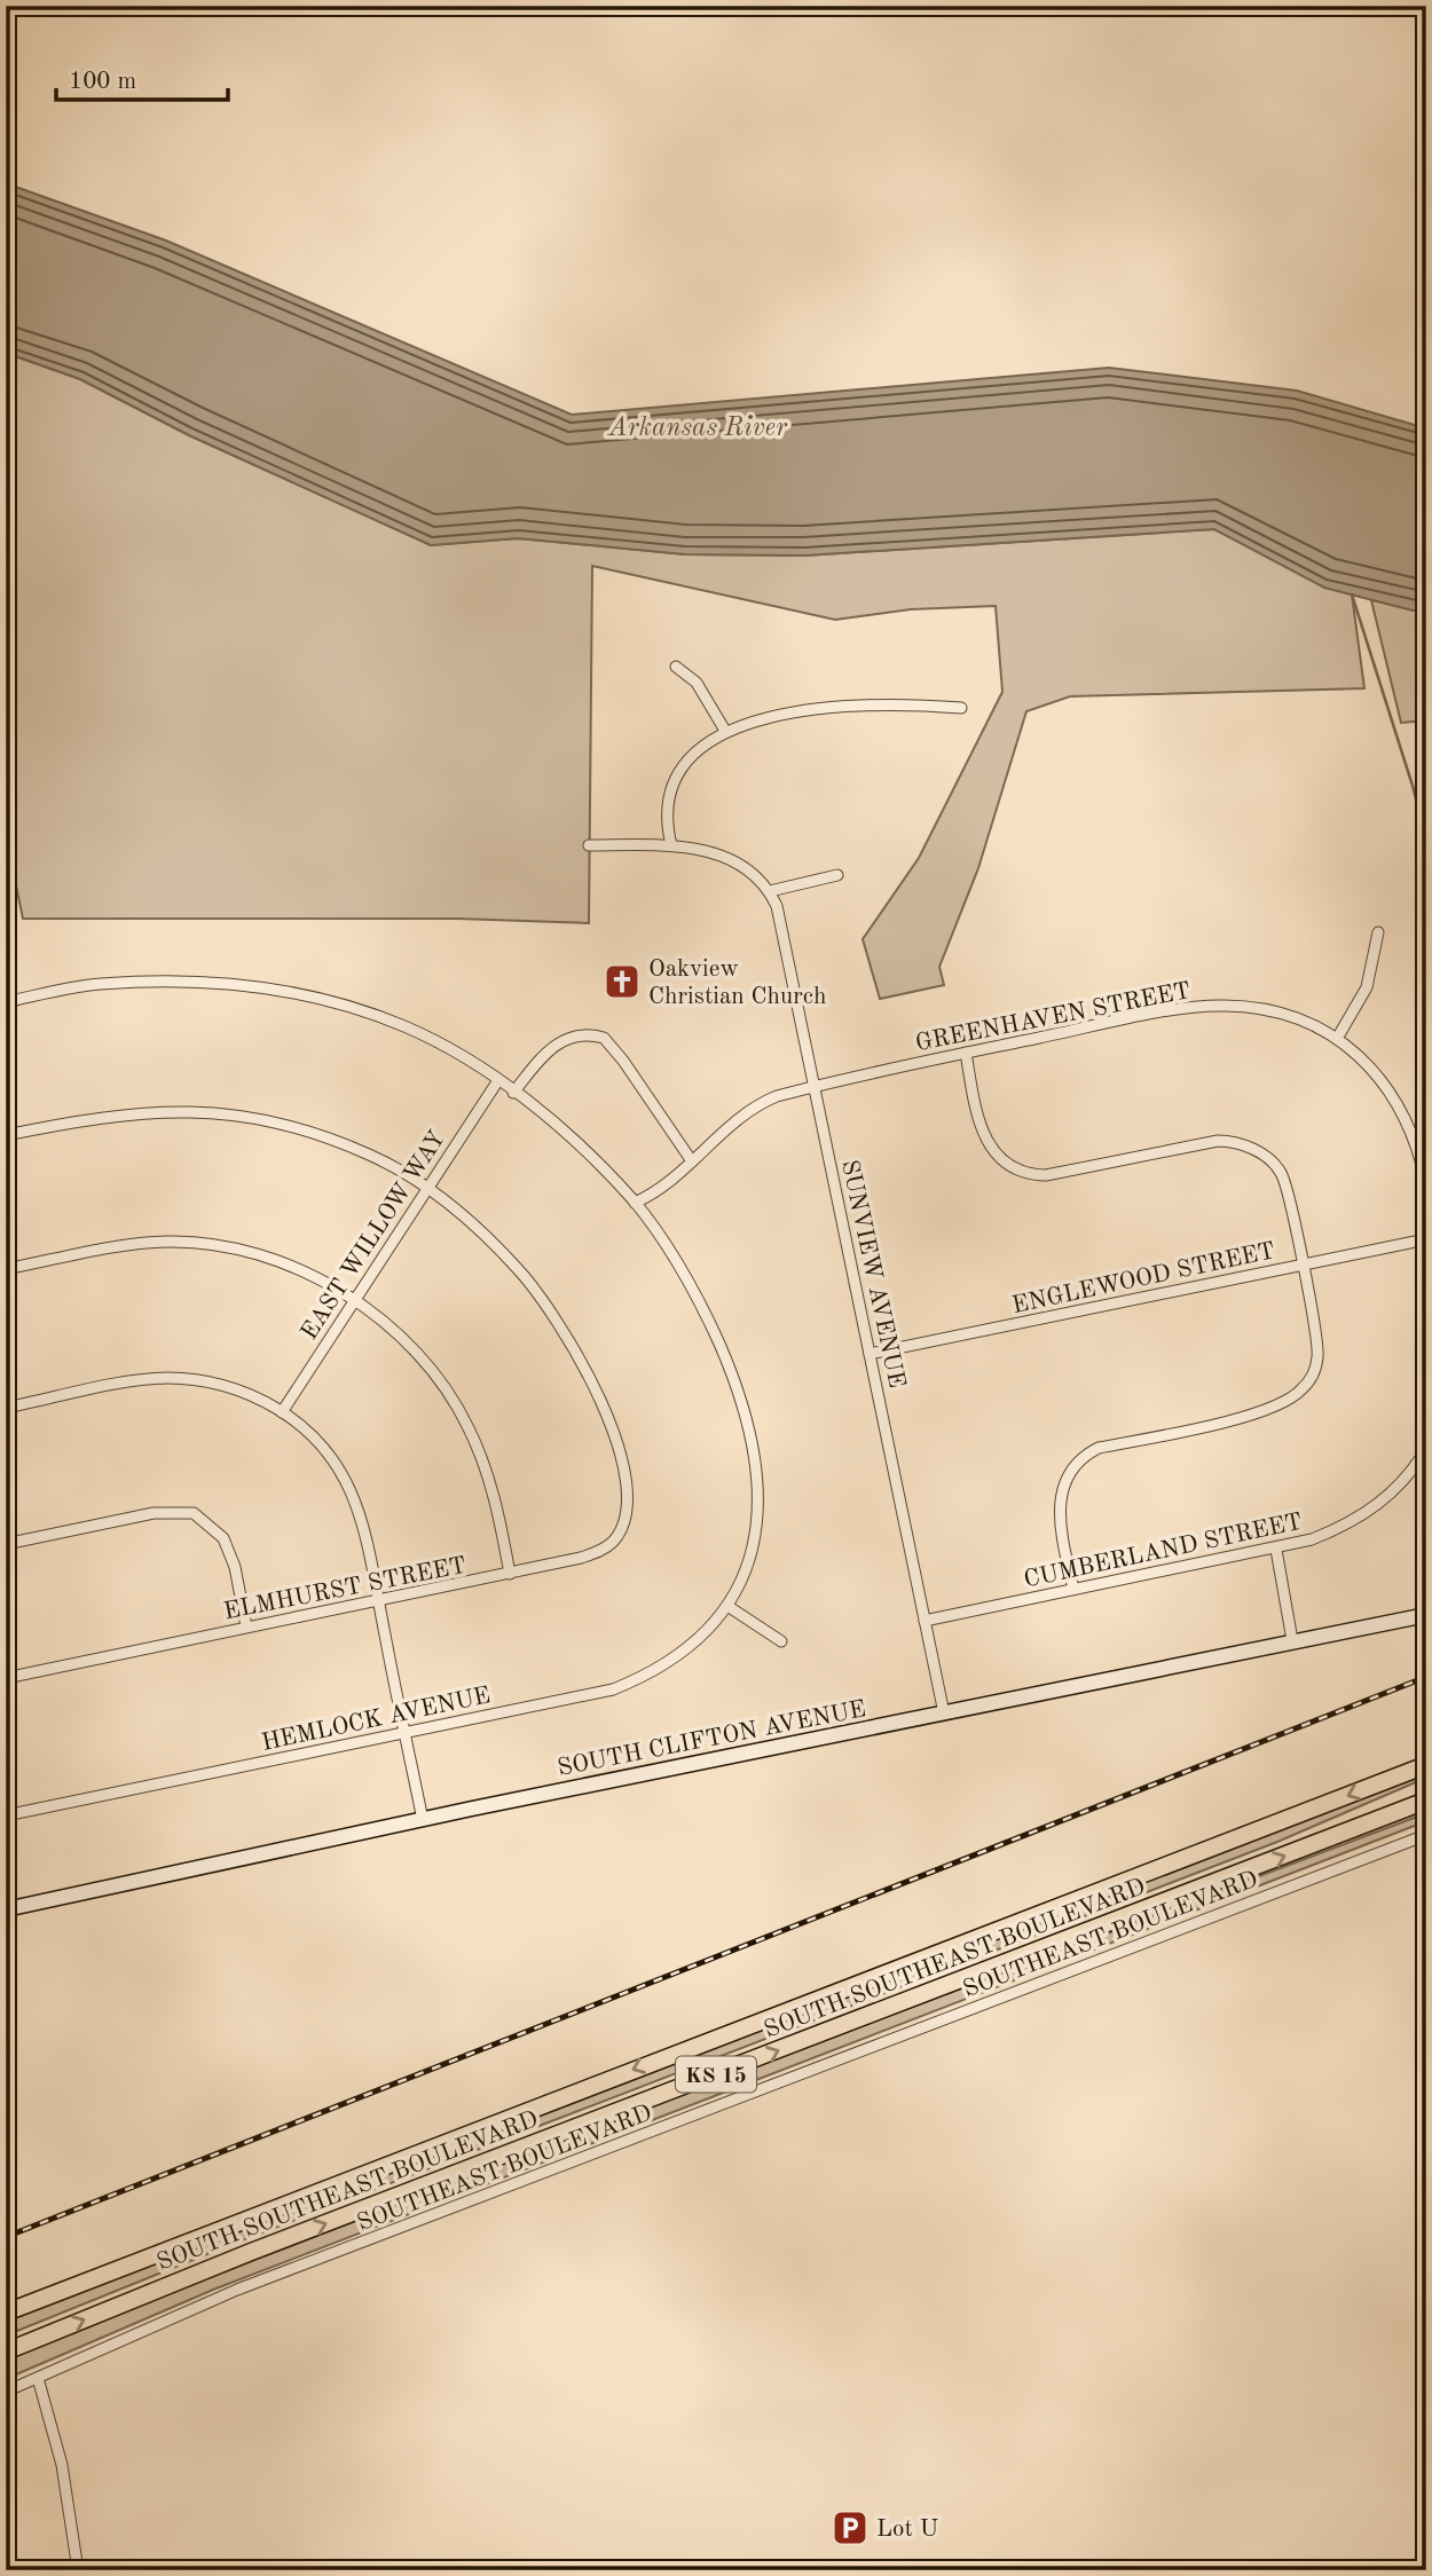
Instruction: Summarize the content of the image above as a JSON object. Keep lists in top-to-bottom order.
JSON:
{
  "streets": {
    "main road": ["SOUTH SOUTHEAST BOULEVARD", "KS 15"],
    "street": [
      "GREENHAVEN STREET",
      "EAST WILLOW WAY",
      "SUNVIEW AVENUE",
      "ENGLEWOOD STREET",
      "CUMBERLAND STREET",
      "ELMHURST STREET",
      "HEMLOCK AVENUE",
      "SOUTH CLIFTON AVENUE",
      "SOUTHEAST BOULEVARD"
    ]
  },
  "crossings": [
    ["GREENHAVEN STREET", "SUNVIEW AVENUE"],
    ["GREENHAVEN STREET", "HEMLOCK AVENUE"],
    ["EAST WILLOW WAY", "ELMHURST STREET"],
    ["EAST WILLOW WAY", "HEMLOCK AVENUE"],
    ["SUNVIEW AVENUE", "ENGLEWOOD STREET"],
    ["SUNVIEW AVENUE", "CUMBERLAND STREET"],
    ["SUNVIEW AVENUE", "SOUTH CLIFTON AVENUE"]
  ],
  "water": ["Arkansas River"],
  "places": {
    "church": ["Oakview Christian Church"],
    "parking": ["Lot U"]
  },
  "scale_bar": "100 m"
}
